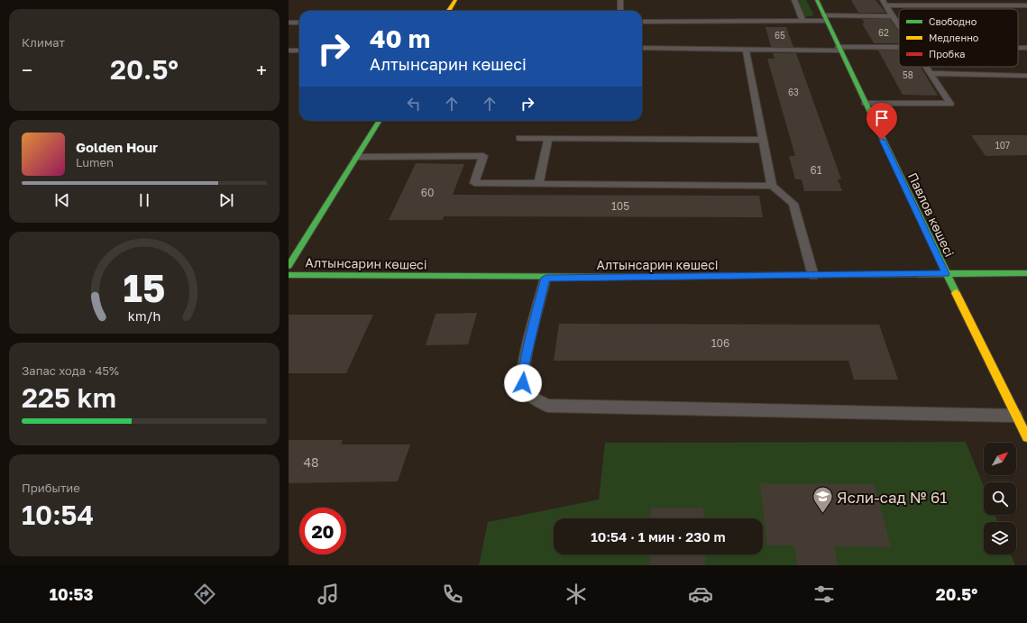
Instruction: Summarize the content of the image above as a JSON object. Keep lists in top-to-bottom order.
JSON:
{
  "streets": {
    "street": ["Павлов көшесі", "Алтынсарин көшесі"]
  },
  "crossings": [
    ["Павлов көшесі", "Алтынсарин көшесі"]
  ],
  "places": {
    "school or university": ["Ясли-сад № 61"]
  },
  "house_numbers": [
    "62",
    "65",
    "58",
    "63",
    "107",
    "61",
    "60",
    "105",
    "106",
    "48"
  ],
  "legend": ["Свободно", "Медленно", "Пробка"],
  "north": "top right",
  "page": {
    "tile": [
      "Климат",
      ["Запас хода · 45%", "225 km"],
      ["Прибытие", "10:54"]
    ],
    "turn": ["40 m", "Алтынсарин көшесі"],
    "heat": ["−", "20.5°", "+"],
    "song": ["Golden Hour", "Lumen"],
    "limit": "20",
    "trip": "10:54 · 1 мин · 230 m",
    "tabs": ["10:53", "20.5°"],
    "gauge": ["15", "km/h"]
  }
}
